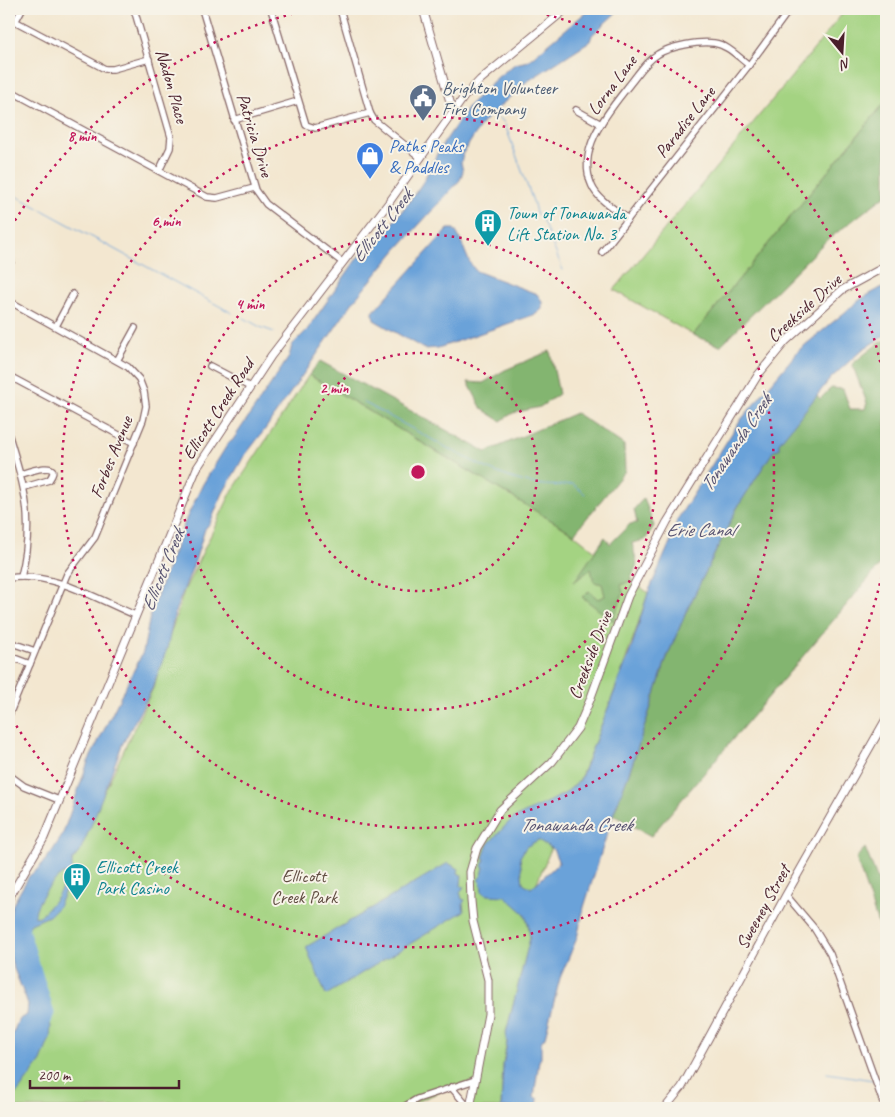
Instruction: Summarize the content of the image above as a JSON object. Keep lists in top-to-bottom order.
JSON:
{
  "streets": {
    "street": [
      "Lorna Lane",
      "Nadon Place",
      "Paradise Lane",
      "Patricia Drive",
      "Creekside Drive",
      "Ellicott Creek Road",
      "Forbes Avenue",
      "Sweeney Street"
    ]
  },
  "crossings": [
    ["Lorna Lane", "Paradise Lane"],
    ["Patricia Drive", "Ellicott Creek Road"]
  ],
  "water": ["Ellicott Creek", "Tonawanda Creek", "Erie Canal"],
  "parks": ["Ellicott Creek Park"],
  "places": {
    "public building": ["Brighton Volunteer Fire Company"],
    "shop": ["Paths Peaks & Paddles"],
    "building": ["Town of Tonawanda Lift Station No. 3", "Ellicott Creek Park Casino"]
  },
  "scale_bar": "200 m",
  "north": "bottom",
  "rings": [
    "8 min",
    "6 min",
    "4 min",
    "2 min"
  ]
}
